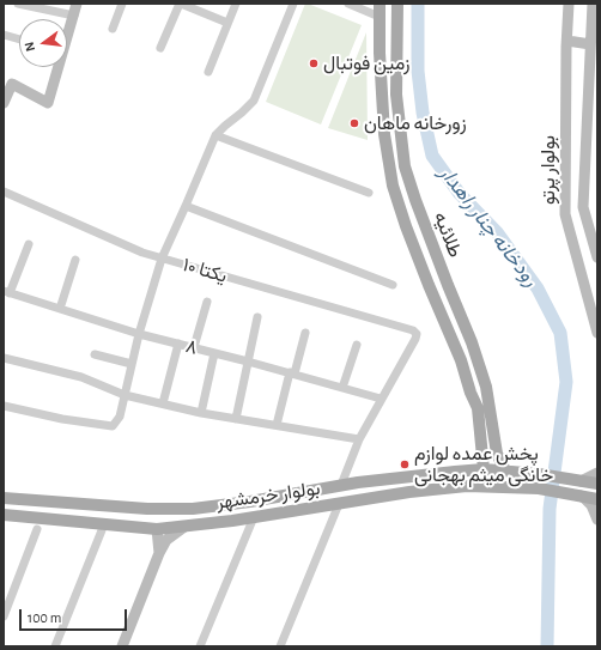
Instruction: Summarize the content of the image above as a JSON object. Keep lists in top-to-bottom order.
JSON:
{
  "streets": {
    "main road": ["بولوار پرتو", "طلائیه", "بولوار خرمشهر"],
    "street": ["۱۰ یکتا", "۸"]
  },
  "crossings": [
    ["۱۰ یکتا", "۸"]
  ],
  "water": ["رودخانه چنار راهدار"],
  "places": ["زمین فوتبال", "زورخانه ماهان", "پخش عمده لوازم خانگی میثم بهجانی"],
  "scale_bar": "100 m",
  "north": "left"
}
